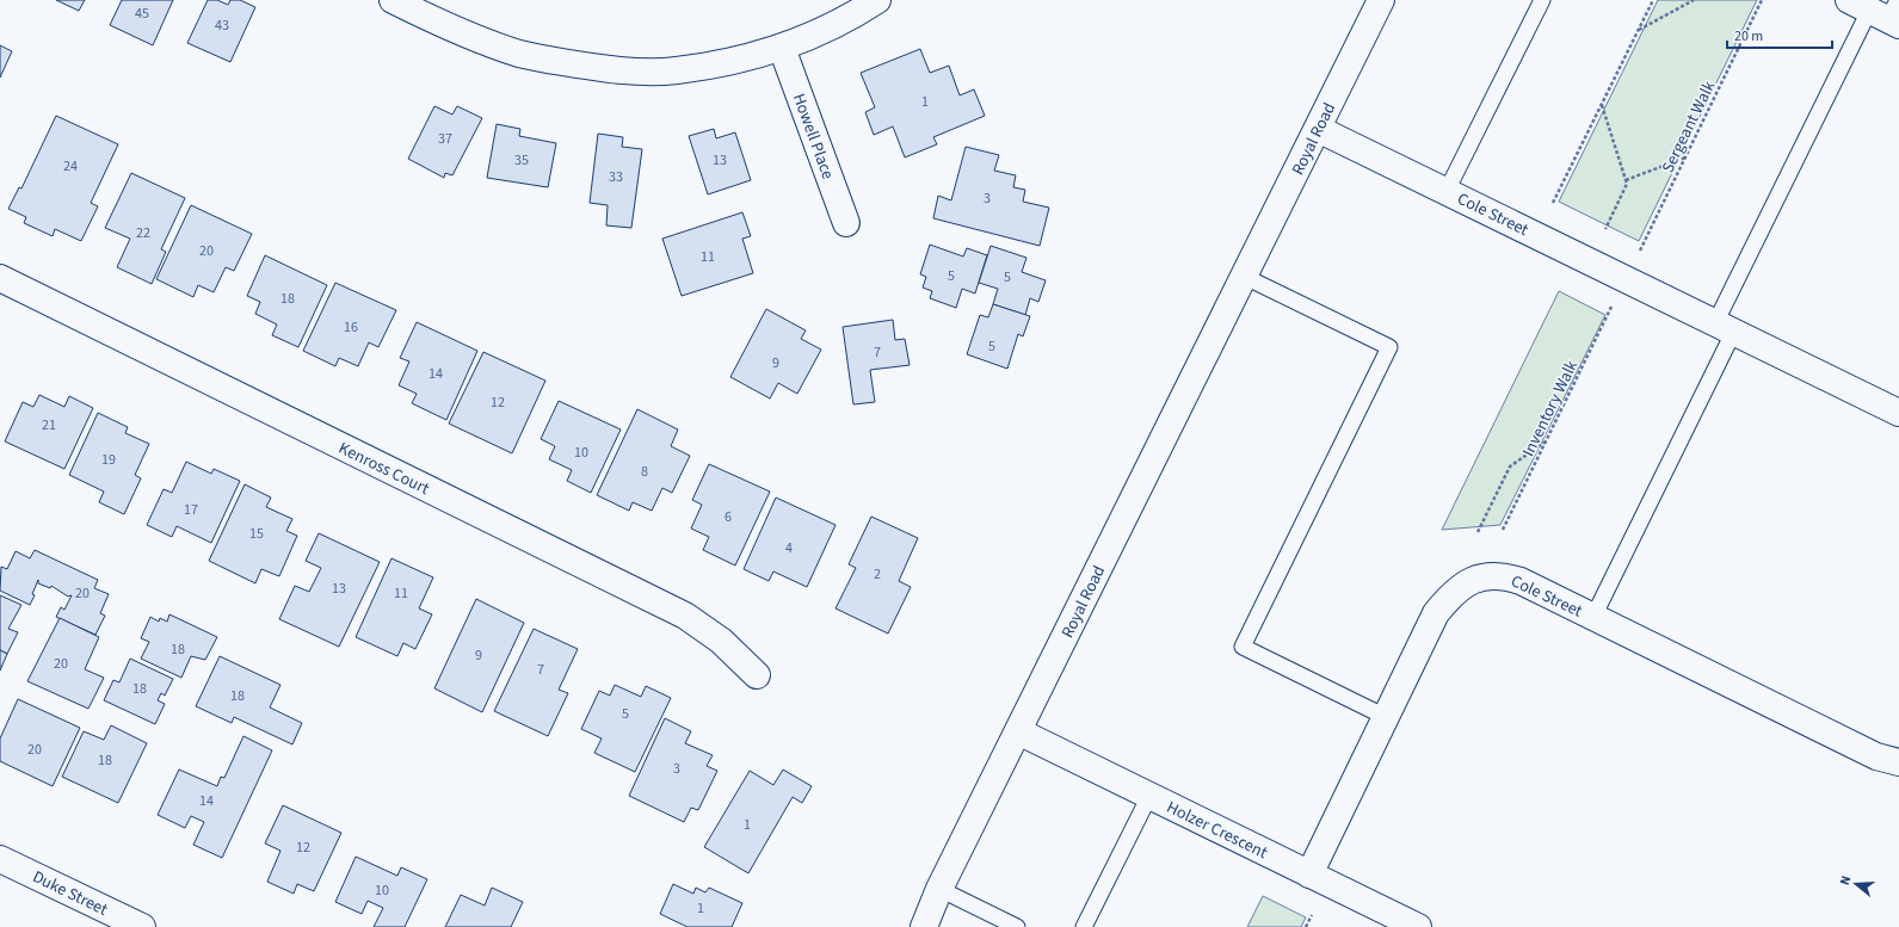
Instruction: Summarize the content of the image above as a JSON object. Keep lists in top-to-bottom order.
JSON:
{
  "streets": {
    "street": [
      "Howell Place",
      "Royal Road",
      "Cole Street",
      "Kenross Court",
      "Holzer Crescent",
      "Duke Street"
    ],
    "path": ["Sergeant Walk", "Inventory Walk"]
  },
  "crossings": [
    ["Royal Road", "Cole Street"],
    ["Royal Road", "Holzer Crescent"],
    ["Cole Street", "Holzer Crescent"]
  ],
  "house_numbers": [
    "45",
    "43",
    "1",
    "37",
    "35",
    "13",
    "24",
    "33",
    "3",
    "22",
    "20",
    "11",
    "5",
    "5",
    "18",
    "16",
    "5",
    "7",
    "9",
    "14",
    "12",
    "21",
    "10",
    "19",
    "8",
    "17",
    "6",
    "15",
    "4",
    "2",
    "13",
    "20",
    "11",
    "18",
    "9",
    "20",
    "7",
    "18",
    "18",
    "5",
    "20",
    "18",
    "3",
    "14",
    "1",
    "12",
    "10",
    "1"
  ],
  "scale_bar": "20 m",
  "north": "left"
}
